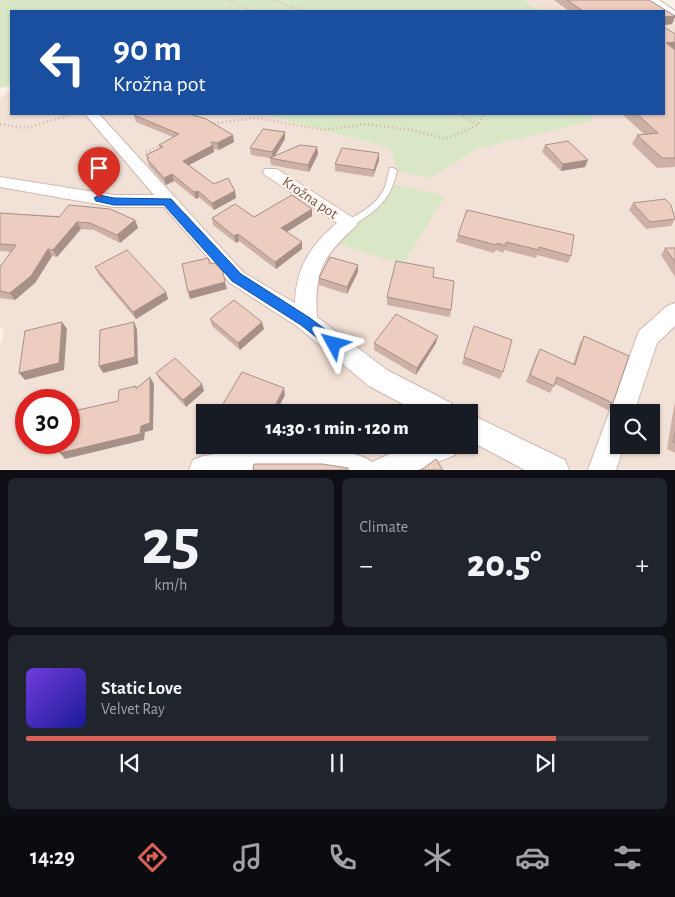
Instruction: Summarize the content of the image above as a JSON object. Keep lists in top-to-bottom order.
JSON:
{
  "streets": {
    "street": ["Krožna pot"]
  },
  "page": {
    "turn": ["90 m", "Krožna pot"],
    "limit": "30",
    "trip": "14:30 · 1 min · 120 m",
    "tile": [
      ["25", "km/h"],
      "Climate"
    ],
    "heat": ["−", "20.5°", "+"],
    "song": ["Static Love", "Velvet Ray"],
    "tabs": "14:29"
  }
}
